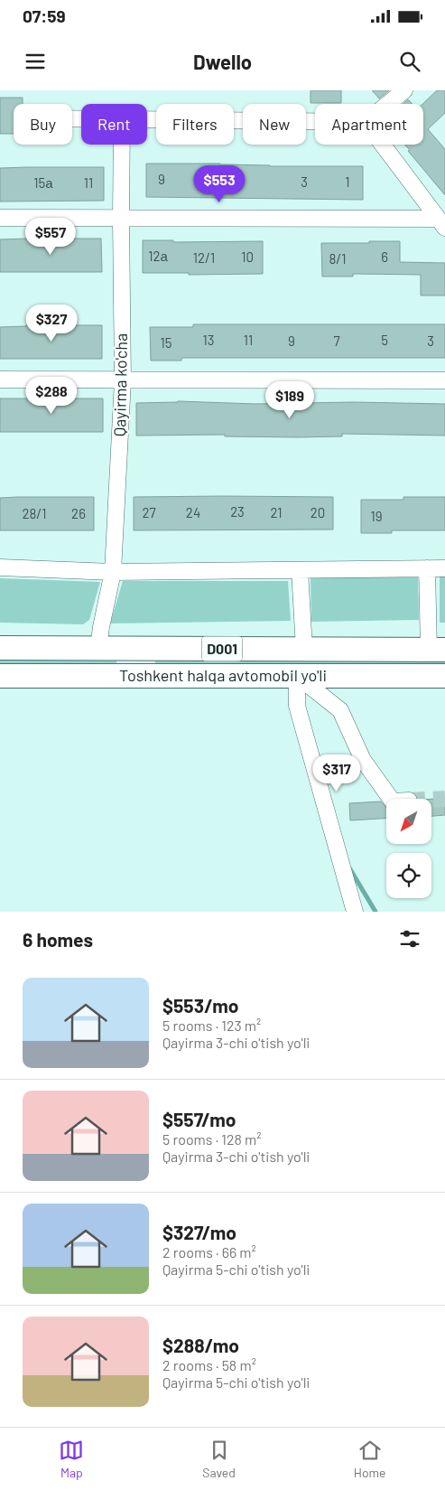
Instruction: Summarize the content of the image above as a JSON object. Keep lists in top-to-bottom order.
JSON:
{
  "streets": {
    "highway": ["D001", "Toshkent halqa avtomobil yo'li"],
    "street": ["Qayirma ko'cha"]
  },
  "crossings": [
    ["Qayirma ko'cha", "Toshkent halqa avtomobil yo'li"]
  ],
  "house_numbers": [
    "9",
    "3",
    "1",
    "15а",
    "11",
    "12а",
    "10",
    "6",
    "12/1",
    "8/1",
    "13",
    "11",
    "5",
    "9",
    "7",
    "3",
    "15",
    "23",
    "27",
    "24",
    "21",
    "20",
    "28/1",
    "26",
    "19"
  ],
  "north": "bottom left",
  "page": {
    "status": "07:59",
    "header": "Dwello",
    "chip": [
      "Buy",
      "Rent",
      "Filters",
      "New",
      "Apartment"
    ],
    "price": [
      "$553",
      "$557",
      "$327",
      "$288",
      "$189",
      "$317"
    ],
    "heading": "6 homes",
    "list": [
      {
        "name": "$553/mo",
        "note": "5 rooms · 123 m² · Qayirma 3-chi o'tish yo'li"
      },
      {
        "name": "$557/mo",
        "note": "5 rooms · 128 m² · Qayirma 3-chi o'tish yo'li"
      },
      {
        "name": "$327/mo",
        "note": "2 rooms · 66 m² · Qayirma 5-chi o'tish yo'li"
      },
      {
        "name": "$288/mo",
        "note": "2 rooms · 58 m² · Qayirma 5-chi o'tish yo'li"
      }
    ],
    "tabs": ["Map", "Saved", "Home"]
  }
}
